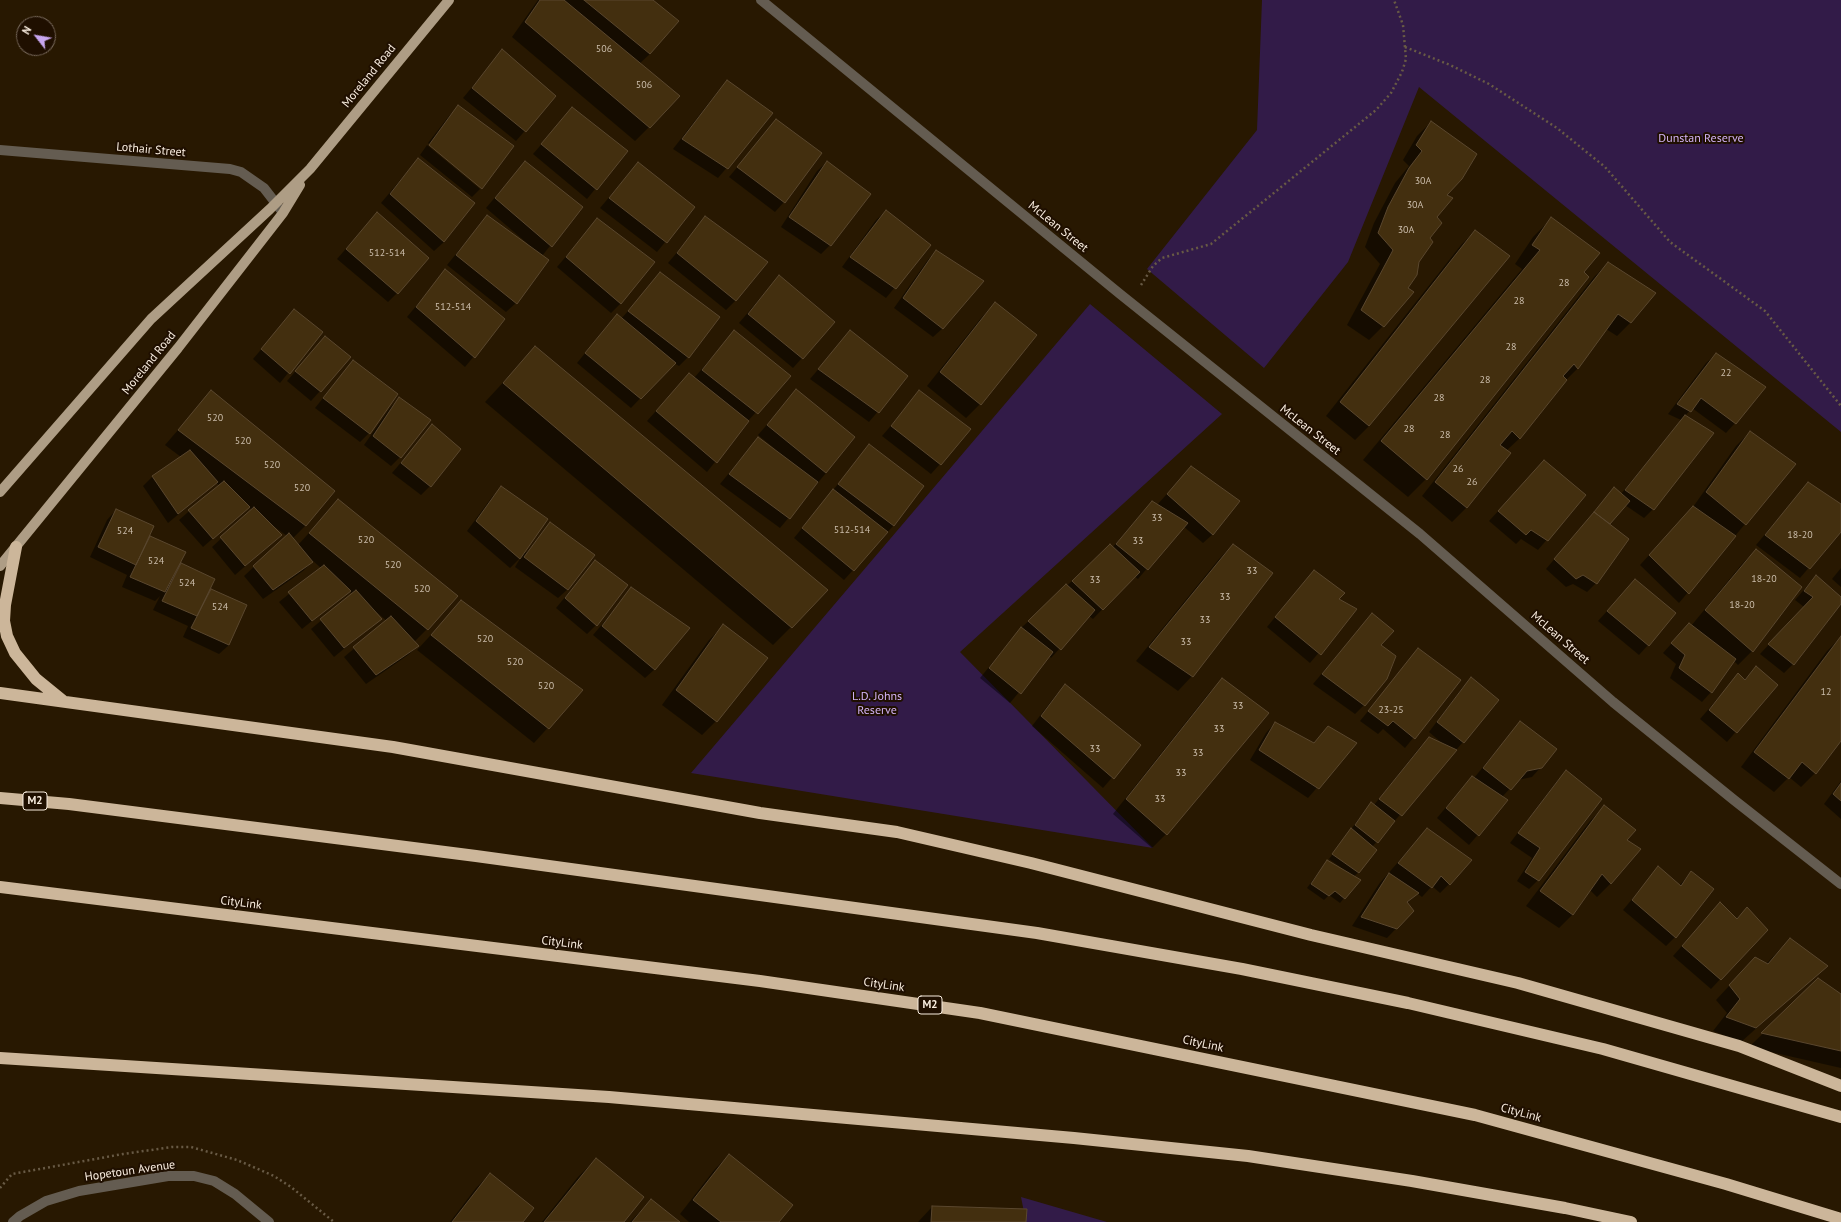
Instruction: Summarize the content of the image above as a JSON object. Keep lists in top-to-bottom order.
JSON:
{
  "streets": {
    "highway": ["M2", "CityLink"],
    "main road": ["Moreland Road"],
    "street": ["Lothair Street", "McLean Street", "Hopetoun Avenue"]
  },
  "crossings": [
    ["Moreland Road", "Lothair Street"]
  ],
  "parks": ["Dunstan Reserve", "L.D. Johns Reserve"],
  "house_numbers": [
    "506",
    "506",
    "30A",
    "30A",
    "30A",
    "512-514",
    "28",
    "28",
    "512-514",
    "28",
    "22",
    "28",
    "28",
    "520",
    "28",
    "28",
    "520",
    "520",
    "26",
    "26",
    "520",
    "33",
    "512-514",
    "524",
    "18-20",
    "520",
    "33",
    "524",
    "520",
    "33",
    "18-20",
    "33",
    "524",
    "520",
    "33",
    "18-20",
    "524",
    "33",
    "520",
    "33",
    "520",
    "520",
    "12",
    "33",
    "23-25",
    "33",
    "33",
    "33",
    "33",
    "33"
  ],
  "north": "top left"
}
